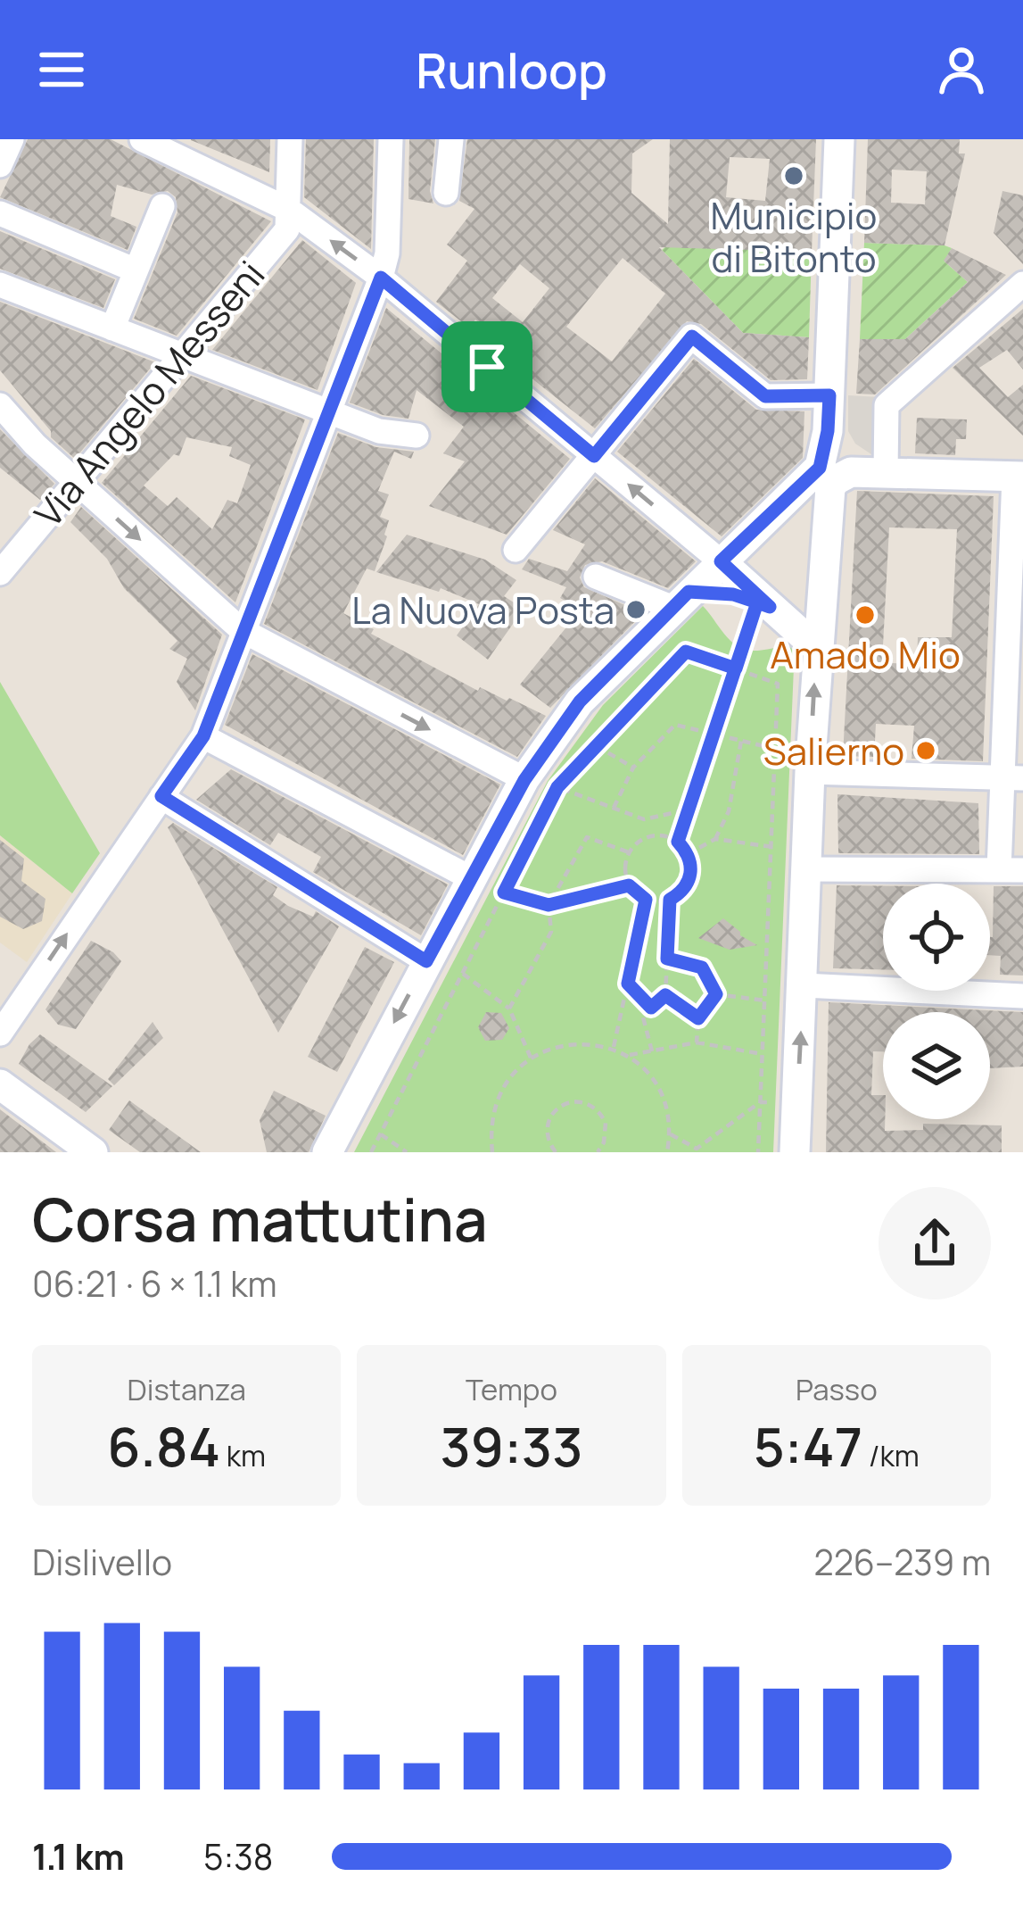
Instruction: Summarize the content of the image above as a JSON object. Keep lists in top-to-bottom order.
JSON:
{
  "streets": {
    "street": ["Via Angelo Messeni"]
  },
  "places": [
    "Municipio di Bitonto",
    "La Nuova Posta",
    "Amado Mio",
    "Salierno"
  ],
  "page": {
    "header": "Runloop",
    "heading": ["Corsa mattutina", "06:21 · 6 × 1.1 km"],
    "stats": [
      ["Distanza", "6.84 km"],
      ["Tempo", "39:33"],
      ["Passo", "5:47 /km"]
    ],
    "chart": ["Dislivello", "226–239 m"],
    "list": [
      {
        "name": "1.1 km",
        "note": "5:38"
      }
    ]
  }
}
